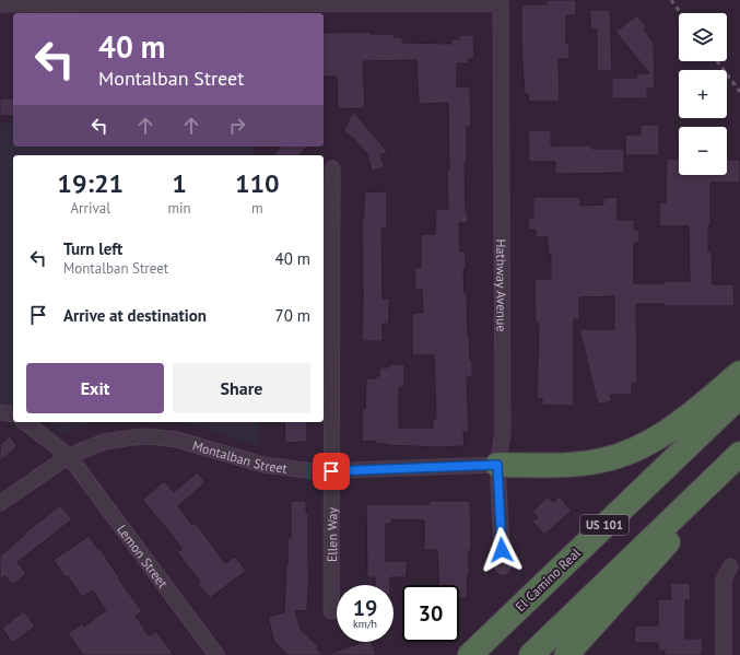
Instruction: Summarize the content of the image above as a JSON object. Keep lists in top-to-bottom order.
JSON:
{
  "streets": {
    "highway": ["US 101", "El Camino Real"],
    "street": [
      "Hathway Avenue",
      "Montalban Street",
      "Ellen Way",
      "Lemon Street"
    ]
  },
  "crossings": [
    ["Hathway Avenue", "Montalban Street"],
    ["Montalban Street", "Ellen Way"],
    ["Montalban Street", "Lemon Street"]
  ],
  "page": {
    "map_buttons": ["+", "−"],
    "turn": ["40 m", "Montalban Street"],
    "eta": [
      "19:21",
      "Arrival",
      "1",
      "min",
      "110",
      "m"
    ],
    "list": [
      {
        "name": "Turn left",
        "note": "Montalban Street",
        "value": "40 m"
      },
      {
        "name": "Arrive at destination",
        "value": "70 m"
      }
    ],
    "buttons": ["Exit", "Share"],
    "speed": "19 km/h",
    "limit": "30"
  }
}
